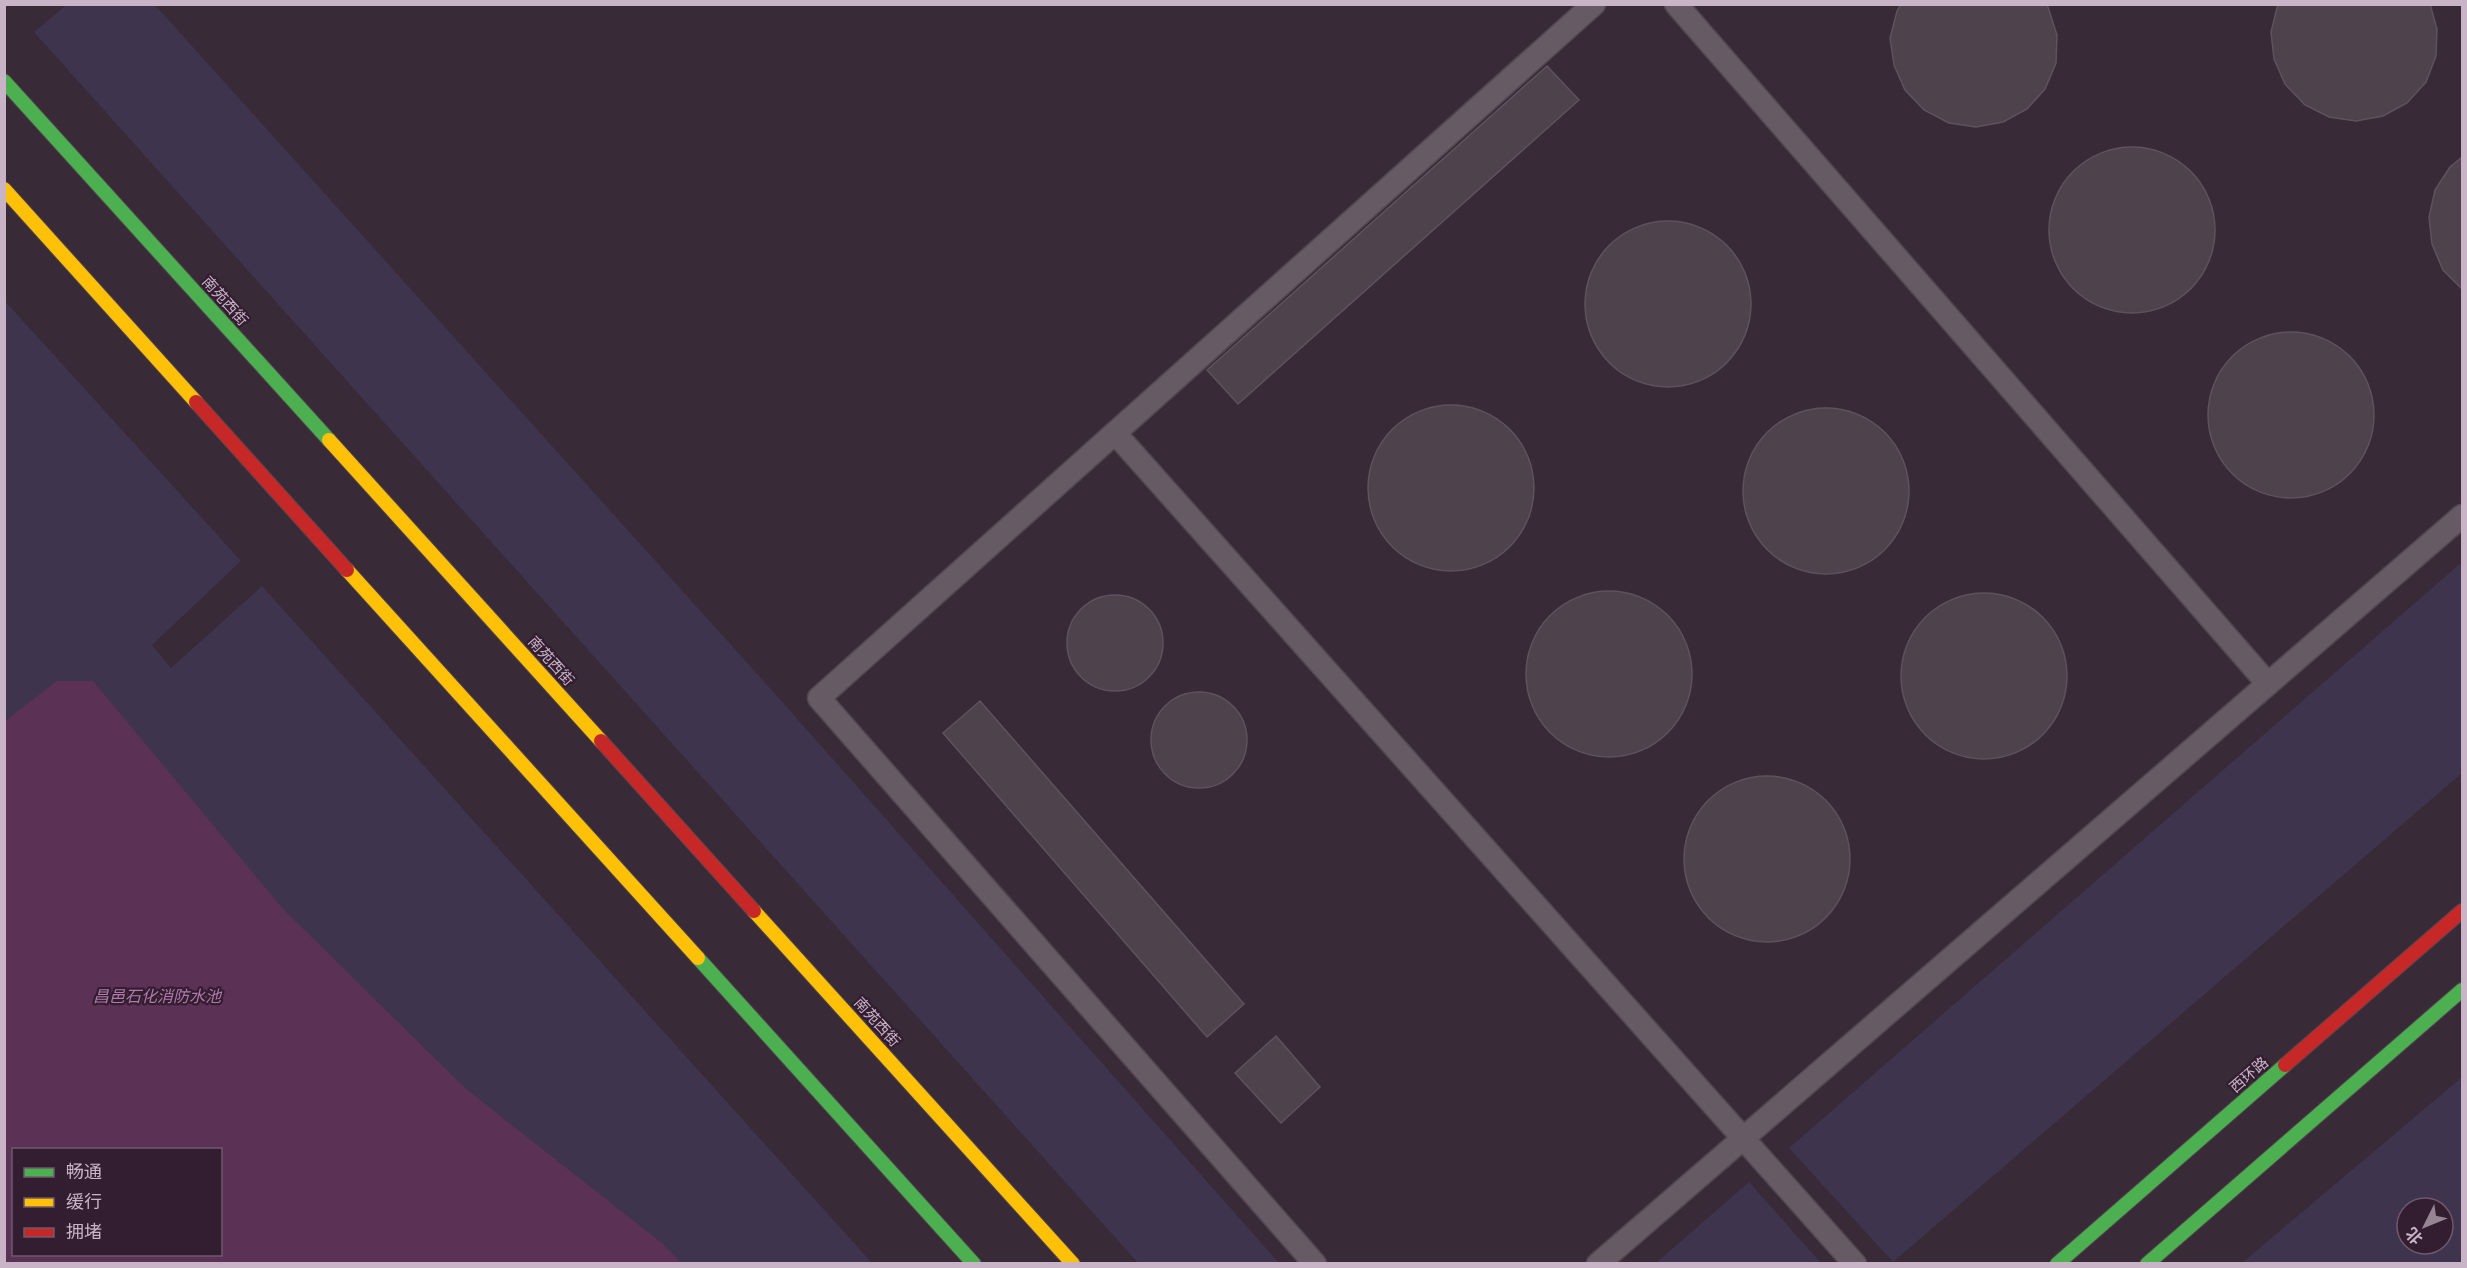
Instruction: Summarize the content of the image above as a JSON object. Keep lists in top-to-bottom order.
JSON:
{
  "streets": {
    "main road": ["南苑西街", "西环路"]
  },
  "water": ["昌邑石化消防水池"],
  "legend": ["畅通", "缓行", "拥堵"],
  "north": "bottom left"
}
